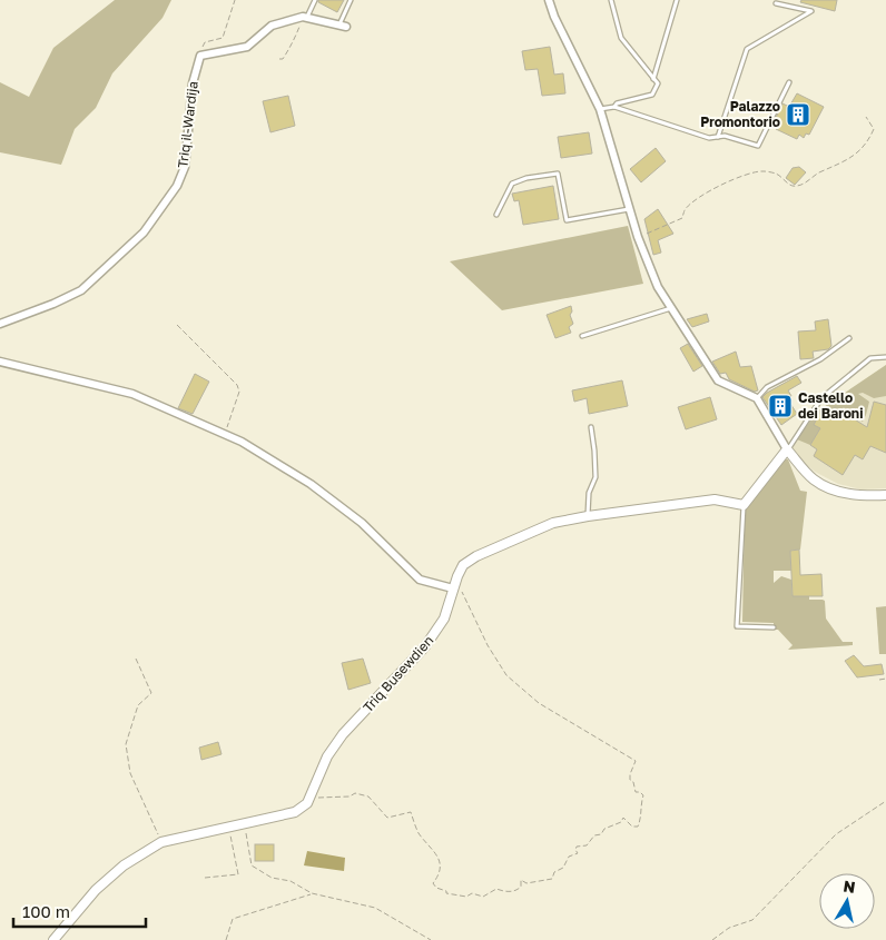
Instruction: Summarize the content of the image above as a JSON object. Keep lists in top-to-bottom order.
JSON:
{
  "streets": {
    "street": ["Triq il-Wardija", "Triq Busewdien"]
  },
  "places": {
    "building": ["Palazzo Promontorio", "Castello dei Baroni"]
  },
  "scale_bar": "100 m",
  "north": "top"
}
